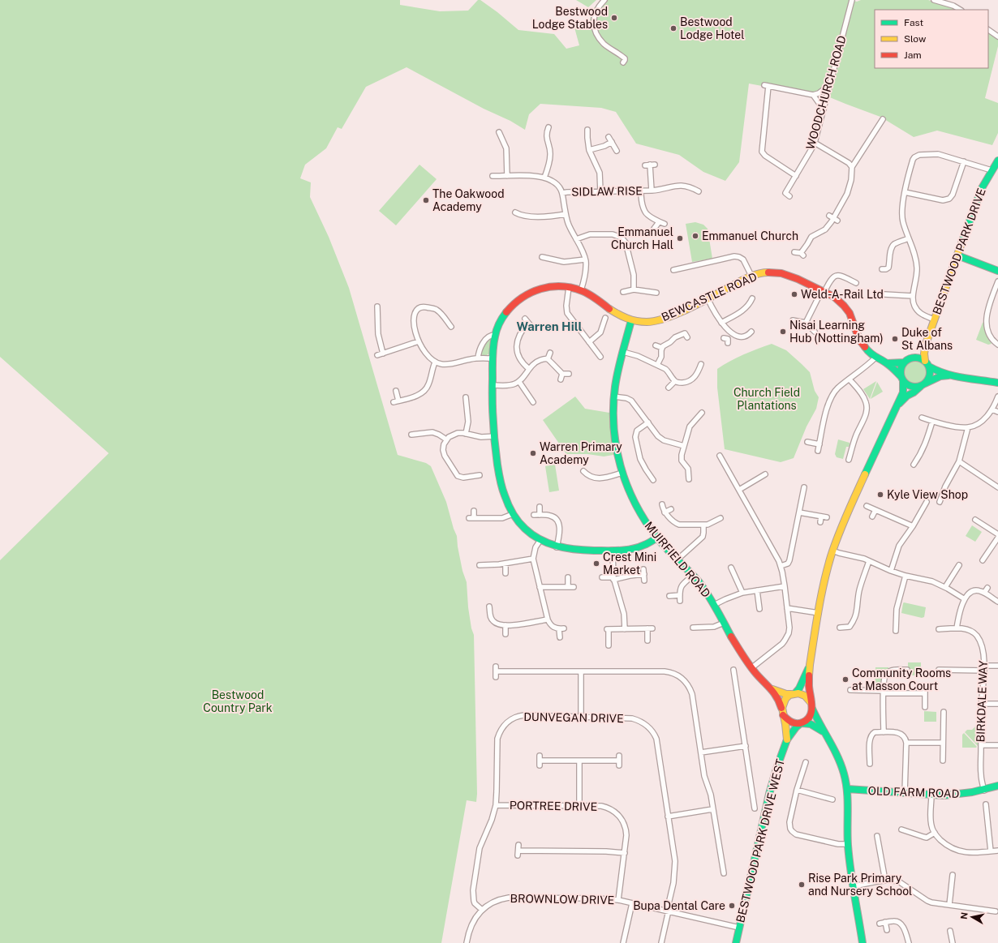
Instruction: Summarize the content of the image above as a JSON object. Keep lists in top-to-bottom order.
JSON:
{
  "streets": {
    "street": [
      "WOODCHURCH ROAD",
      "SIDLAW RISE",
      "BESTWOOD PARK DRIVE",
      "BEWCASTLE ROAD",
      "MUIRFIELD ROAD",
      "BIRKDALE WAY",
      "DUNVEGAN DRIVE",
      "OLD FARM ROAD",
      "PORTREE DRIVE",
      "BESTWOOD PARK DRIVE WEST",
      "BROWNLOW DRIVE"
    ]
  },
  "crossings": [
    ["BESTWOOD PARK DRIVE", "BEWCASTLE ROAD"],
    ["BEWCASTLE ROAD", "MUIRFIELD ROAD"],
    ["MUIRFIELD ROAD", "BESTWOOD PARK DRIVE WEST"],
    ["BIRKDALE WAY", "OLD FARM ROAD"],
    ["DUNVEGAN DRIVE", "PORTREE DRIVE"],
    ["DUNVEGAN DRIVE", "BROWNLOW DRIVE"],
    ["PORTREE DRIVE", "BROWNLOW DRIVE"],
    ["BESTWOOD PARK DRIVE WEST", "BROWNLOW DRIVE"]
  ],
  "districts": ["Warren Hill"],
  "parks": ["Church Field Plantations", "Bestwood Country Park"],
  "places": [
    "Bestwood Lodge Stables",
    "Bestwood Lodge Hotel",
    "The Oakwood Academy",
    "Emmanuel Church",
    "Emmanuel Church Hall",
    "Weld-A-Rail Ltd",
    "Nisai Learning Hub (Nottingham)",
    "Duke of St Albans",
    "Warren Primary Academy",
    "Kyle View Shop",
    "Crest Mini Market",
    "Community Rooms at Masson Court",
    "Rise Park Primary and Nursery School",
    "Bupa Dental Care"
  ],
  "legend": ["Fast", "Slow", "Jam"],
  "north": "left"
}
